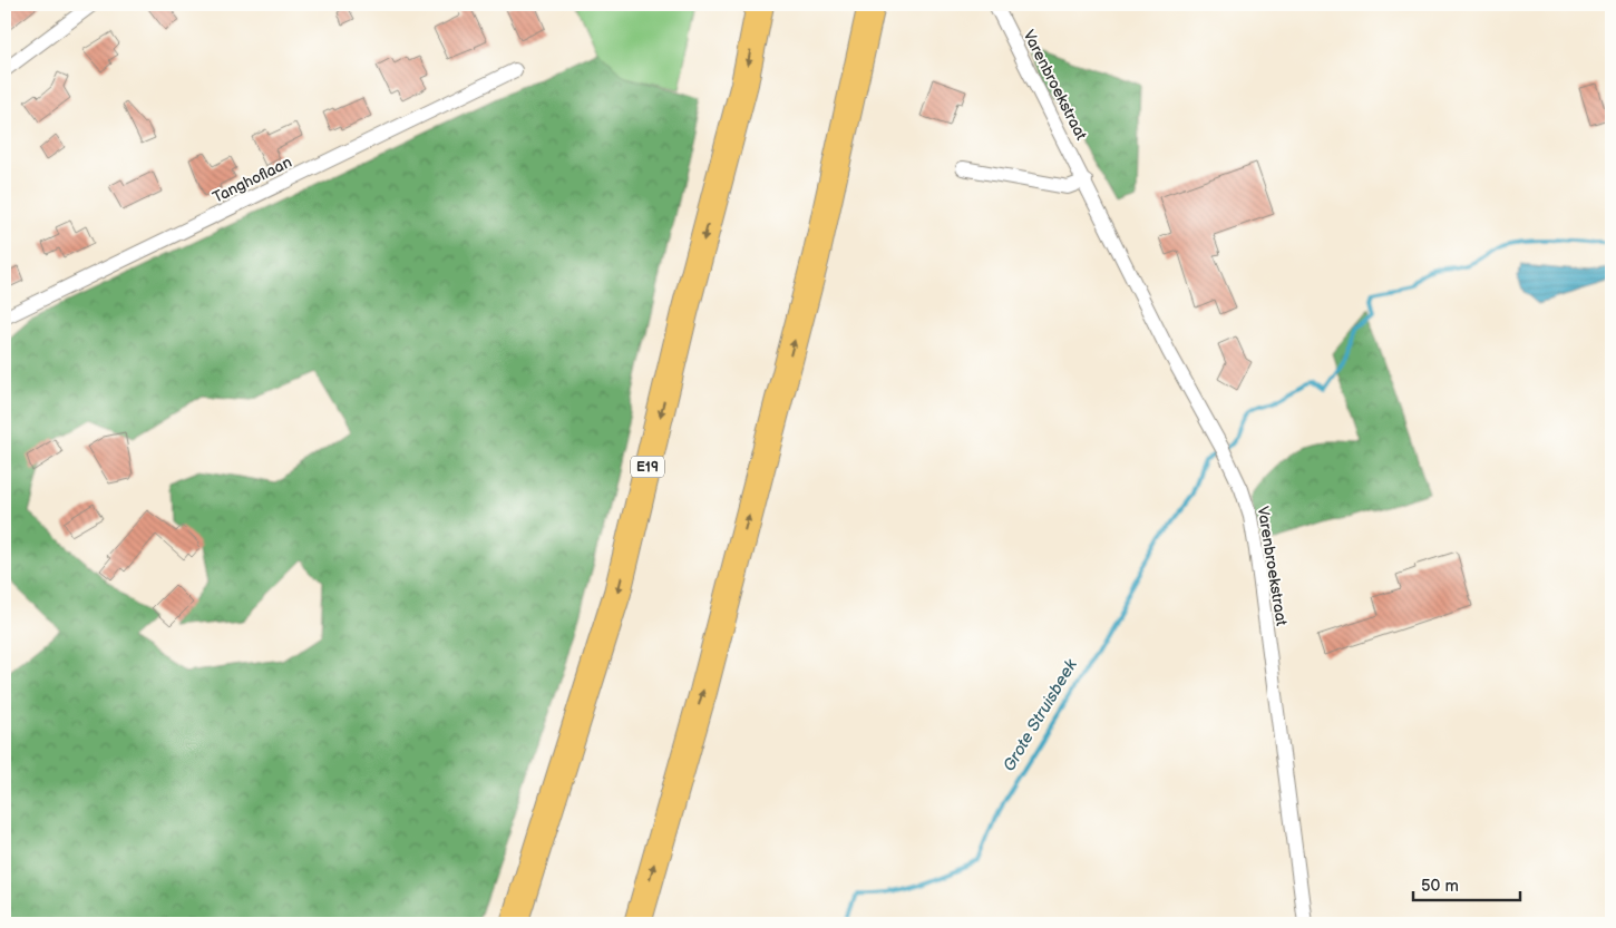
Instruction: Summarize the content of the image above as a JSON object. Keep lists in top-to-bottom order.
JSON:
{
  "streets": {
    "highway": ["E19"],
    "street": ["Varenbroekstraat", "Tanghoflaan"]
  },
  "water": ["Grote Struisbeek"],
  "scale_bar": "50 m"
}
